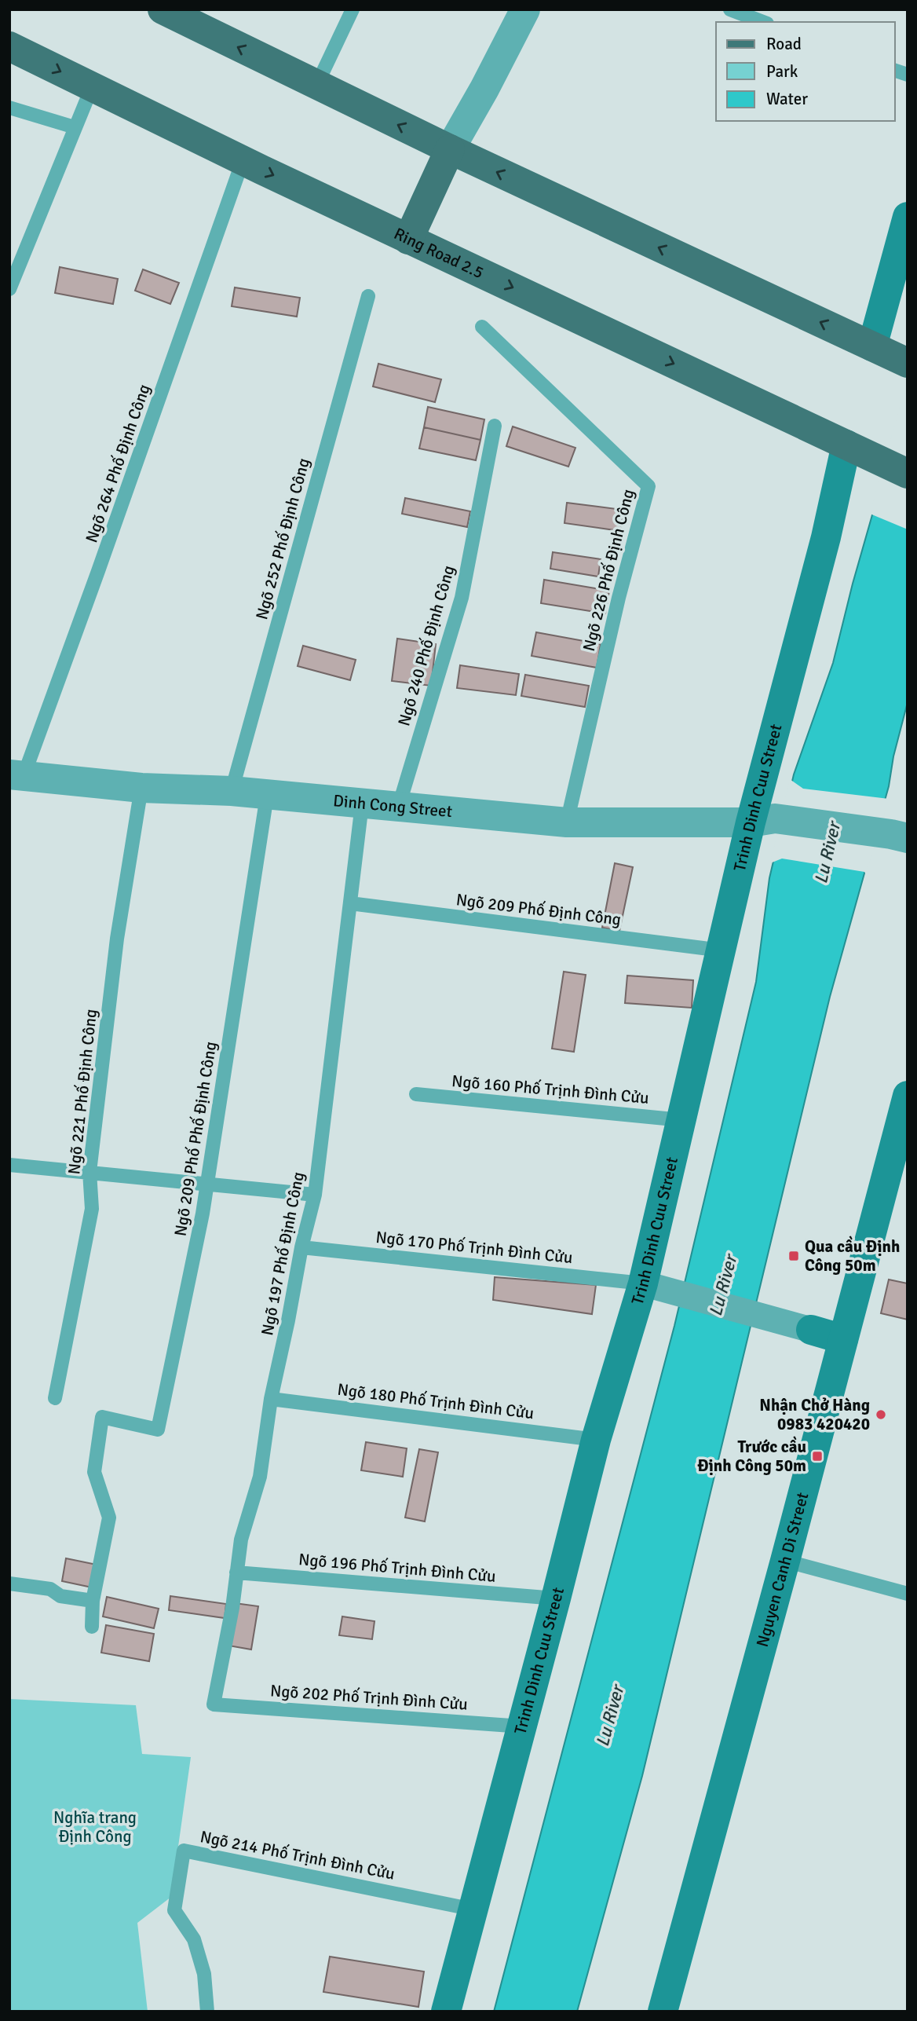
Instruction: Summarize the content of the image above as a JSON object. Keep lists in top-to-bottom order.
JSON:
{
  "streets": {
    "main road": ["Ring Road 2.5", "Trinh Dinh Cuu Street", "Nguyen Canh Di Street"],
    "street": ["Dinh Cong Street"],
    "lane": [
      "Ngõ 264 Phố Định Công",
      "Ngõ 252 Phố Định Công",
      "Ngõ 226 Phố Định Công",
      "Ngõ 240 Phố Định Công",
      "Ngõ 209 Phố Định Công",
      "Ngõ 160 Phố Trịnh Đình Cửu",
      "Ngõ 221 Phố Định Công",
      "Ngõ 209 Phố Phố Định Công",
      "Ngõ 170 Phố Trịnh Đình Cửu",
      "Ngõ 197 Phố Định Công",
      "Ngõ 180 Phố Trịnh Đình Cửu",
      "Ngõ 196 Phố Trịnh Đình Cửu",
      "Ngõ 202 Phố Trịnh Đình Cửu",
      "Ngõ 214 Phố Trịnh Đình Cửu"
    ]
  },
  "crossings": [
    ["Ring Road 2.5", "Ngõ 264 Phố Định Công"],
    ["Ring Road 2.5", "Trinh Dinh Cuu Street"],
    ["Ngõ 264 Phố Định Công", "Dinh Cong Street"],
    ["Ngõ 252 Phố Định Công", "Dinh Cong Street"],
    ["Ngõ 226 Phố Định Công", "Dinh Cong Street"],
    ["Ngõ 240 Phố Định Công", "Dinh Cong Street"],
    ["Trinh Dinh Cuu Street", "Dinh Cong Street"],
    ["Trinh Dinh Cuu Street", "Ngõ 209 Phố Định Công"],
    ["Trinh Dinh Cuu Street", "Ngõ 160 Phố Trịnh Đình Cửu"],
    ["Trinh Dinh Cuu Street", "Ngõ 170 Phố Trịnh Đình Cửu"],
    ["Trinh Dinh Cuu Street", "Ngõ 180 Phố Trịnh Đình Cửu"],
    ["Trinh Dinh Cuu Street", "Ngõ 196 Phố Trịnh Đình Cửu"],
    ["Trinh Dinh Cuu Street", "Ngõ 202 Phố Trịnh Đình Cửu"],
    ["Trinh Dinh Cuu Street", "Ngõ 214 Phố Trịnh Đình Cửu"],
    ["Dinh Cong Street", "Ngõ 221 Phố Định Công"],
    ["Dinh Cong Street", "Ngõ 209 Phố Phố Định Công"],
    ["Dinh Cong Street", "Ngõ 197 Phố Định Công"],
    ["Ngõ 209 Phố Định Công", "Ngõ 197 Phố Định Công"],
    ["Ngõ 170 Phố Trịnh Đình Cửu", "Ngõ 197 Phố Định Công"],
    ["Ngõ 197 Phố Định Công", "Ngõ 180 Phố Trịnh Đình Cửu"],
    ["Ngõ 197 Phố Định Công", "Ngõ 196 Phố Trịnh Đình Cửu"],
    ["Ngõ 197 Phố Định Công", "Ngõ 202 Phố Trịnh Đình Cửu"]
  ],
  "water": ["Lu River"],
  "parks": ["Nghĩa trang Định Công"],
  "places": {
    "transit": ["Qua cầu Định Công 50m", "Trước cầu Định Công 50m"],
    "other": ["Nhận Chở Hàng 0983 420420"]
  },
  "legend": ["Road", "Park", "Water"]
}
